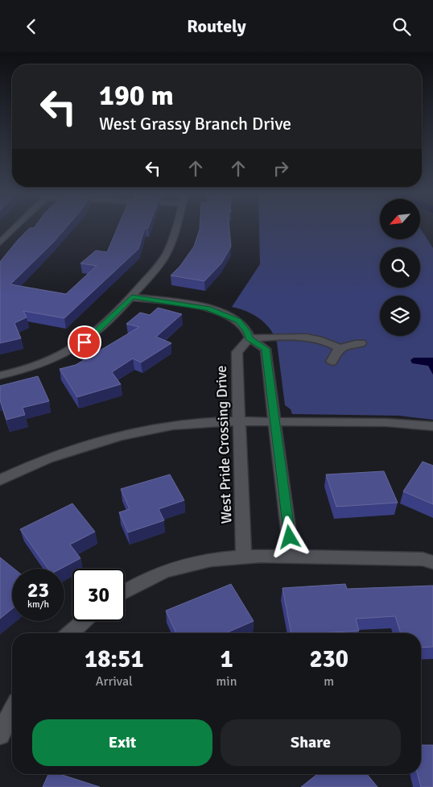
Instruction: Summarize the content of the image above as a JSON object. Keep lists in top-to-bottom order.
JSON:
{
  "streets": {
    "street": ["West Pride Crossing Drive"]
  },
  "north": "bottom left",
  "page": {
    "header": "Routely",
    "turn": ["190 m", "West Grassy Branch Drive"],
    "speed": "23 km/h",
    "limit": "30",
    "eta": [
      "18:51",
      "Arrival",
      "1",
      "min",
      "230",
      "m"
    ],
    "buttons": ["Exit", "Share"]
  }
}
